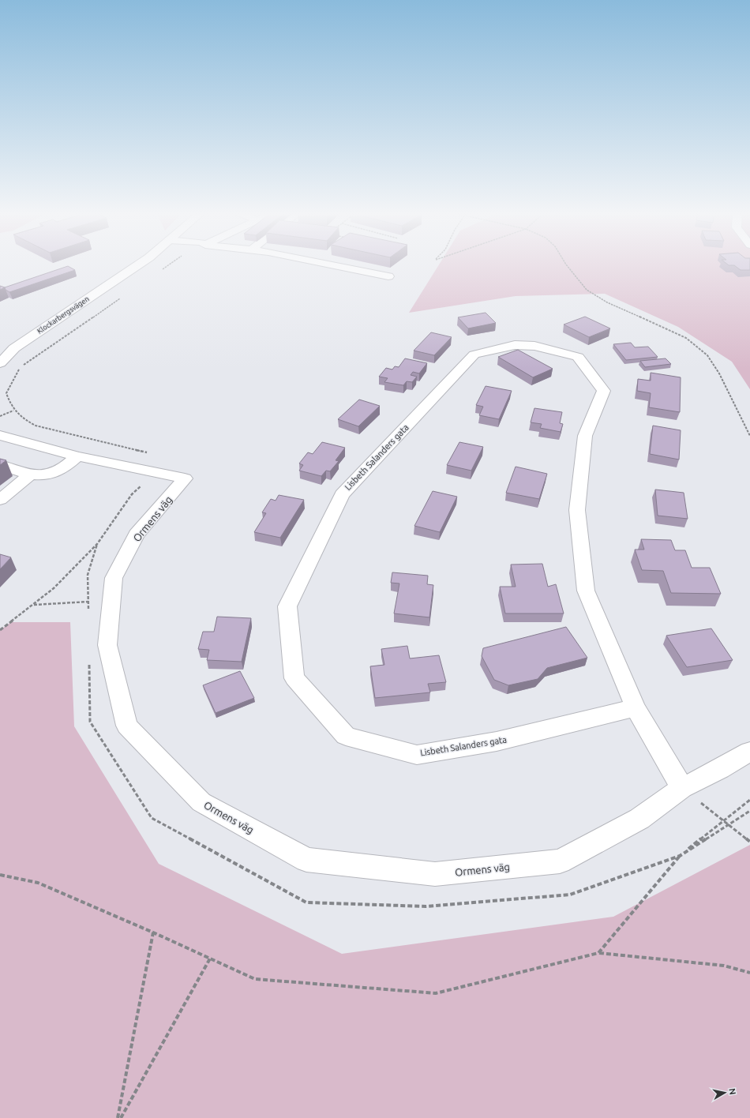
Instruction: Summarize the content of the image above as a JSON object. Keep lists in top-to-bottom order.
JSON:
{
  "streets": {
    "street": ["Klockarbergsvägen", "Lisbeth Salanders gata", "Ormens väg"]
  },
  "crossings": [
    ["Lisbeth Salanders gata", "Ormens väg"]
  ],
  "north": "right"
}
